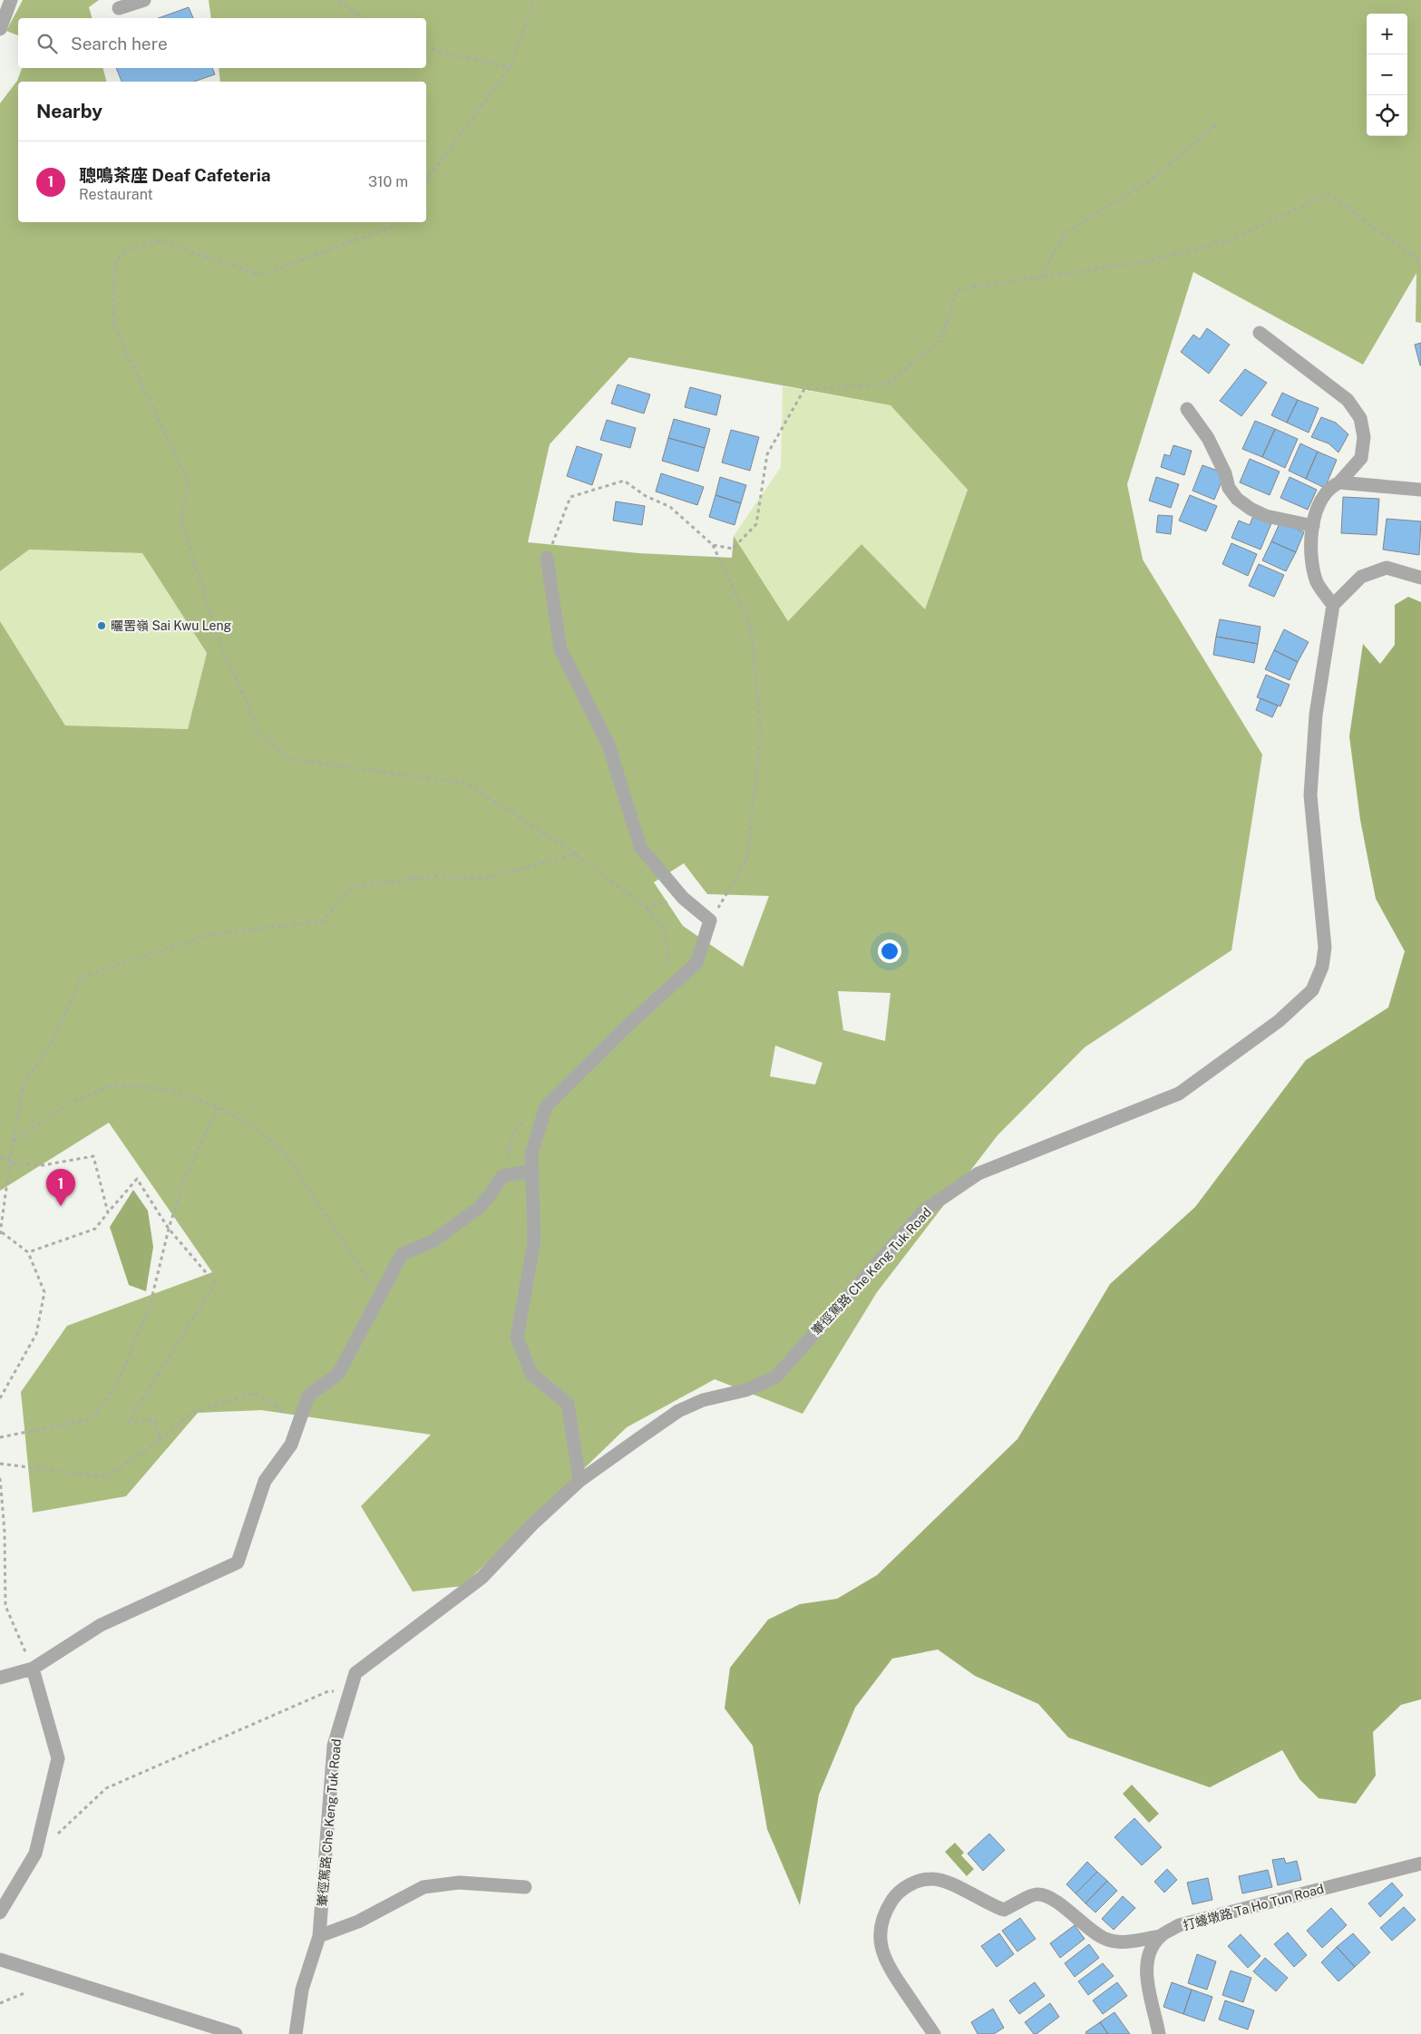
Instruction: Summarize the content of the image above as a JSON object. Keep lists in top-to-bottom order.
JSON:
{
  "streets": {
    "street": ["輋徑篤路 Che Keng Tuk Road", "打蠔墩路 Ta Ho Tun Road"]
  },
  "places": ["曬罟嶺 Sai Kwu Leng"],
  "page": {
    "map_buttons": ["+", "−"],
    "search": "Search here",
    "heading": "Nearby",
    "list": [
      {
        "mark": "1",
        "name": "聰鳴茶座 Deaf Cafeteria",
        "note": "Restaurant",
        "value": "310 m"
      }
    ],
    "pins": "1"
  }
}
